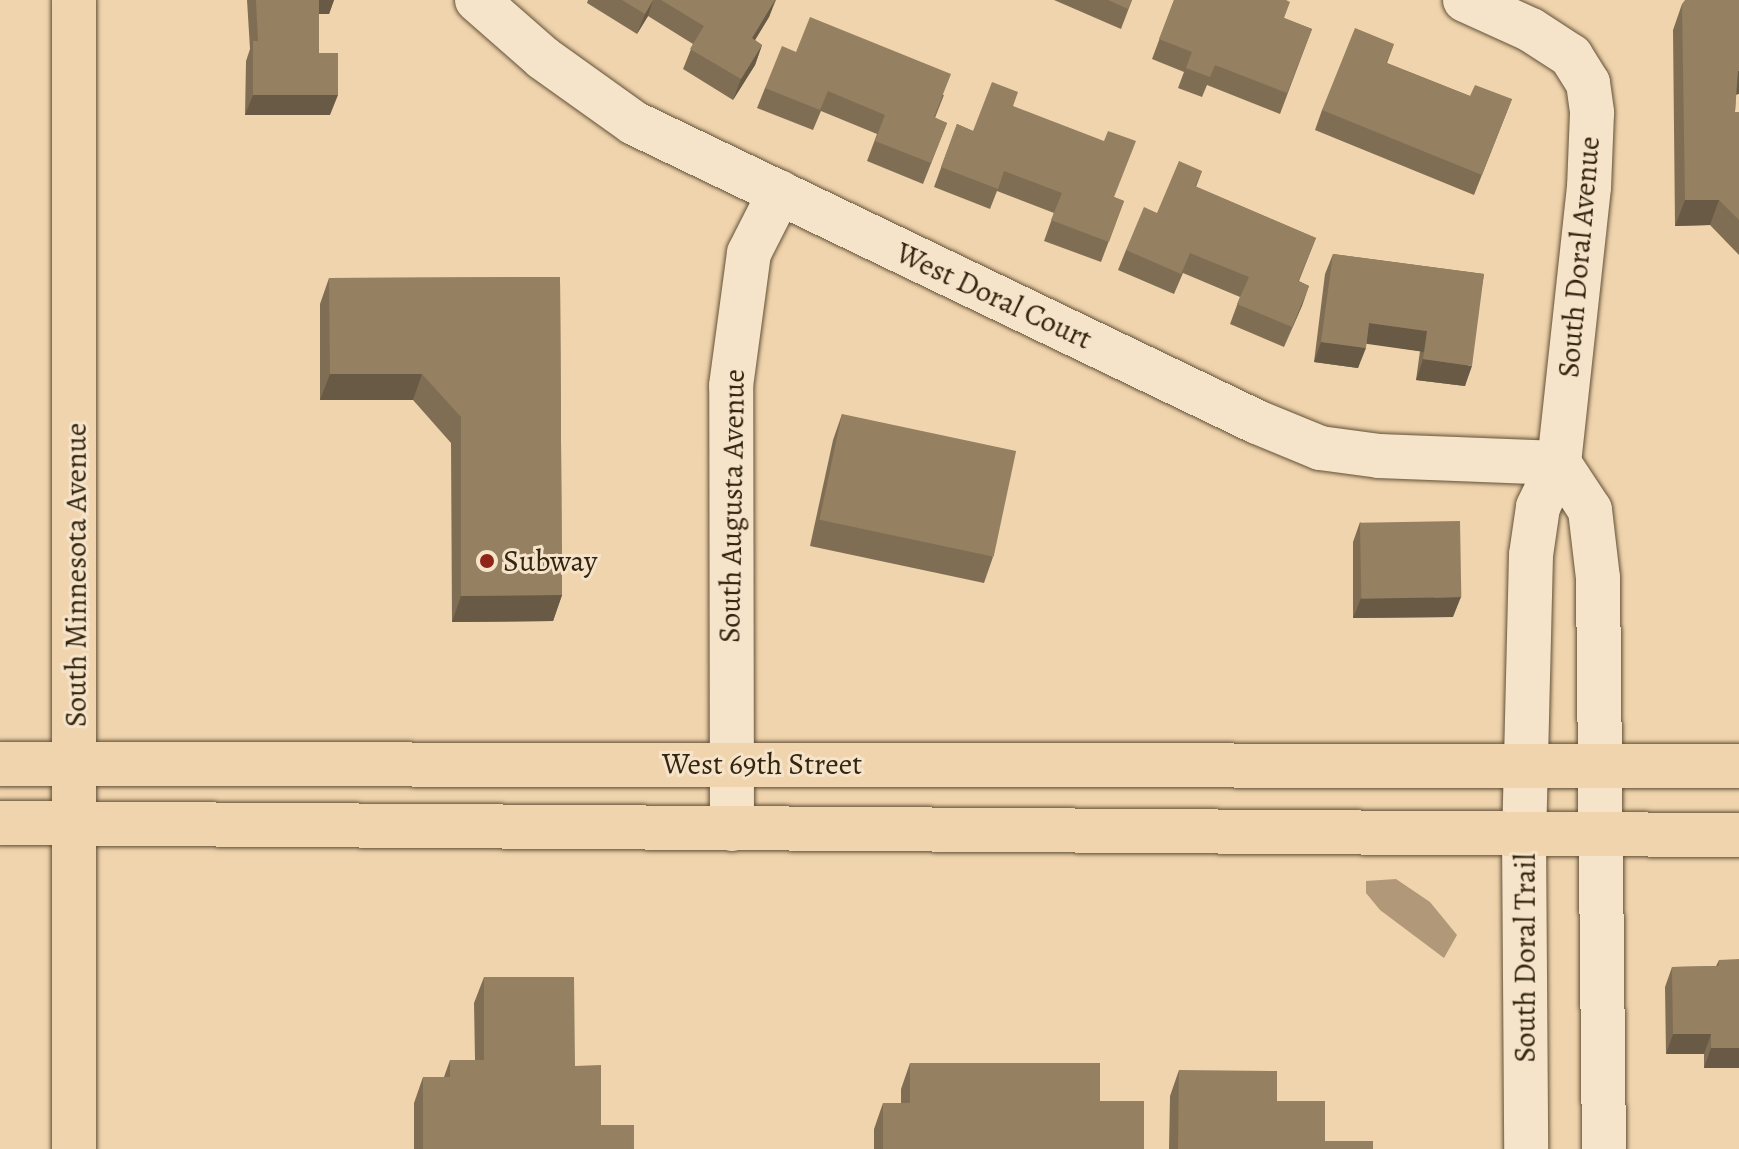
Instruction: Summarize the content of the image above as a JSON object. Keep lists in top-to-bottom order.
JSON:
{
  "streets": {
    "main road": ["South Minnesota Avenue", "West 69th Street"],
    "street": [
      "South Doral Avenue",
      "West Doral Court",
      "South Augusta Avenue",
      "South Doral Trail"
    ]
  },
  "crossings": [
    ["South Doral Avenue", "West Doral Court"],
    ["South Doral Avenue", "West 69th Street"],
    ["South Doral Avenue", "South Doral Trail"],
    ["West Doral Court", "South Augusta Avenue"],
    ["South Augusta Avenue", "West 69th Street"],
    ["South Minnesota Avenue", "West 69th Street"],
    ["West 69th Street", "South Doral Trail"]
  ],
  "places": ["Subway"]
}
